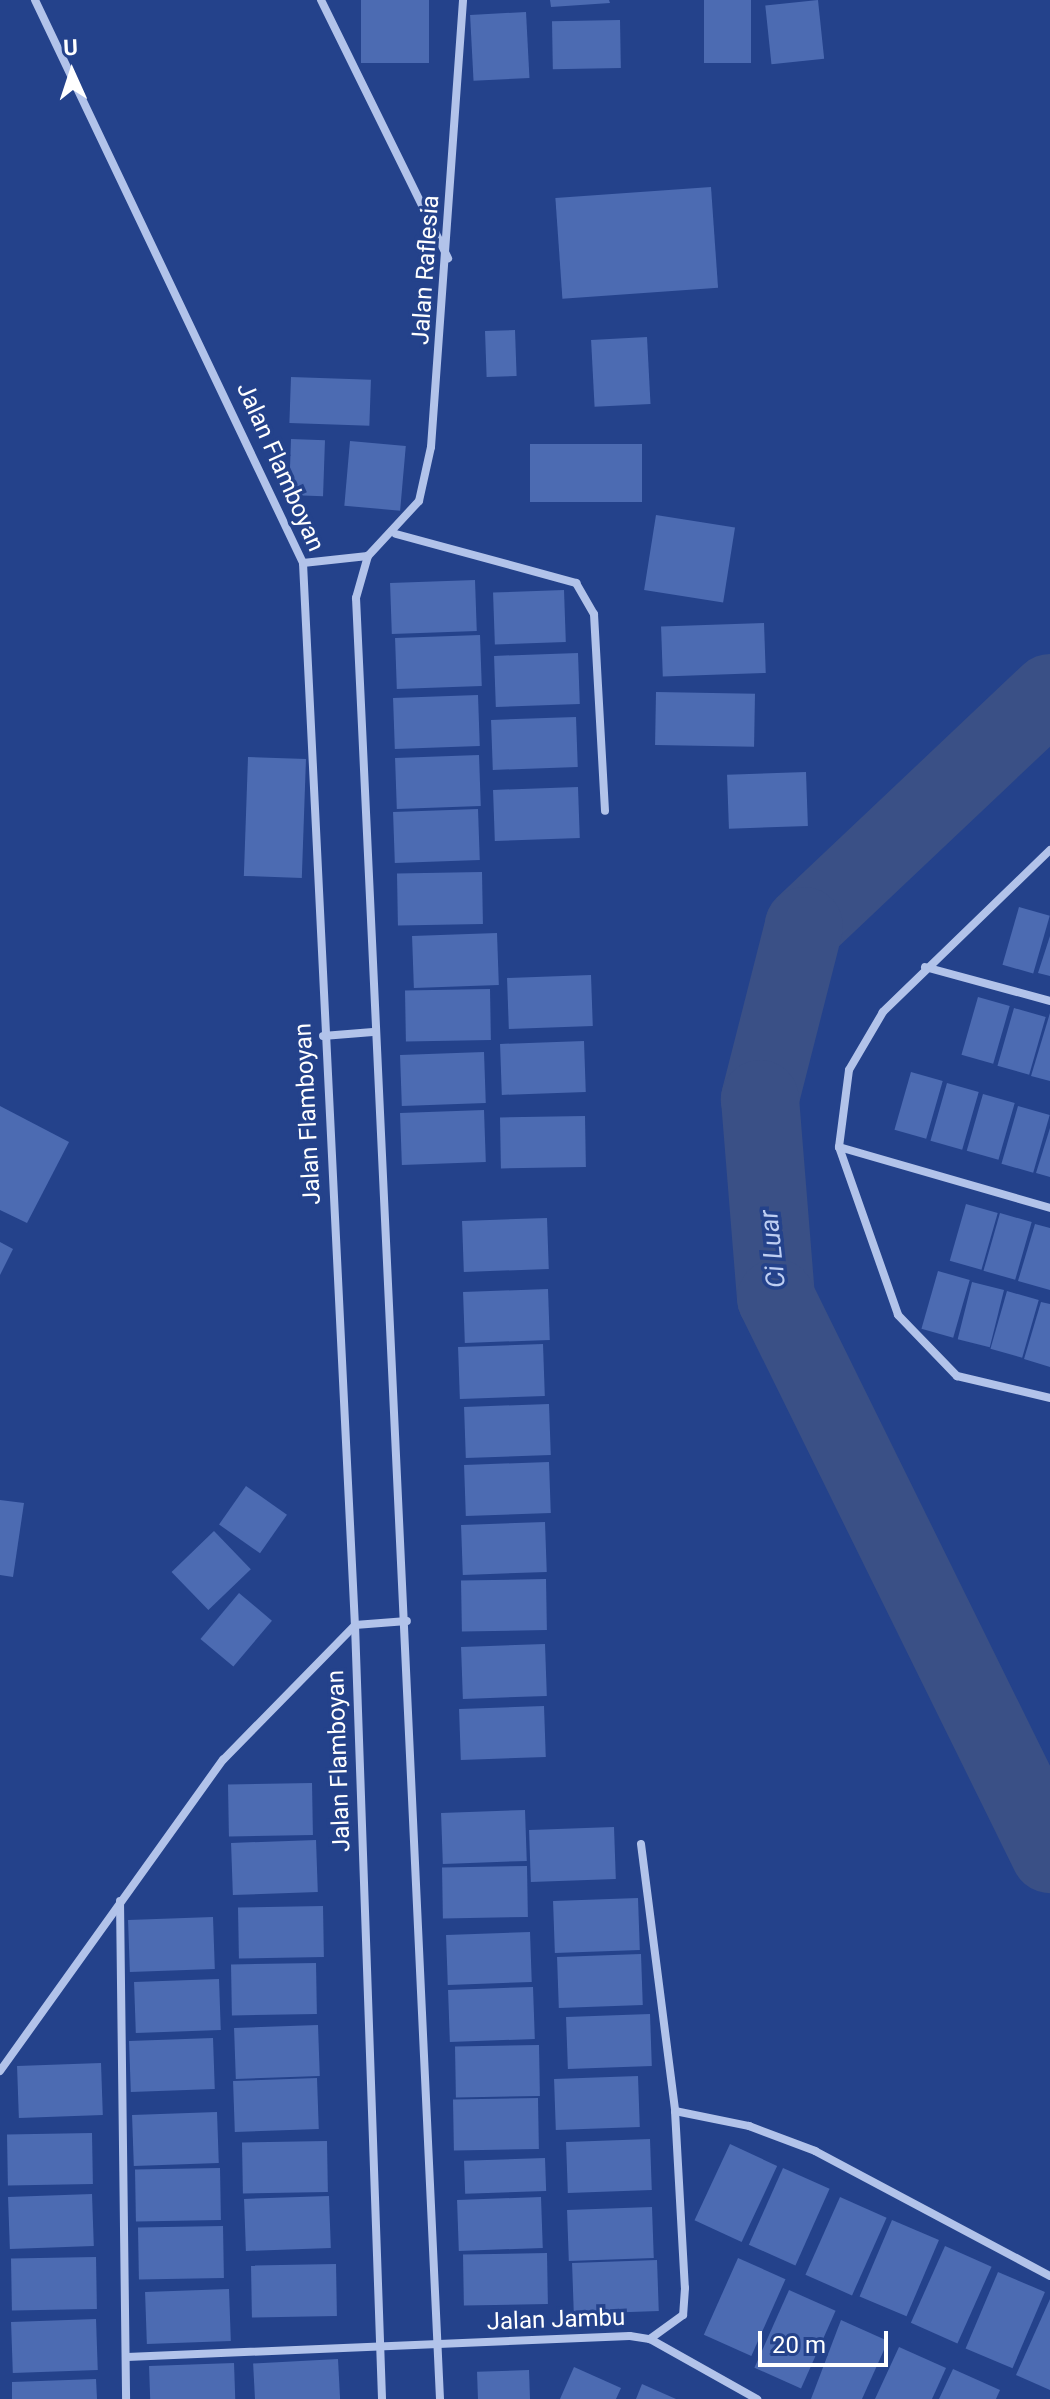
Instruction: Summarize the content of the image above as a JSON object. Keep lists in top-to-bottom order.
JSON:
{
  "streets": {
    "street": ["Jalan Raflesia", "Jalan Flamboyan", "Jalan Jambu"]
  },
  "crossings": [
    ["Jalan Flamboyan", "Jalan Jambu"]
  ],
  "water": ["Ci Luar"],
  "scale_bar": "20 m",
  "north": "top"
}
